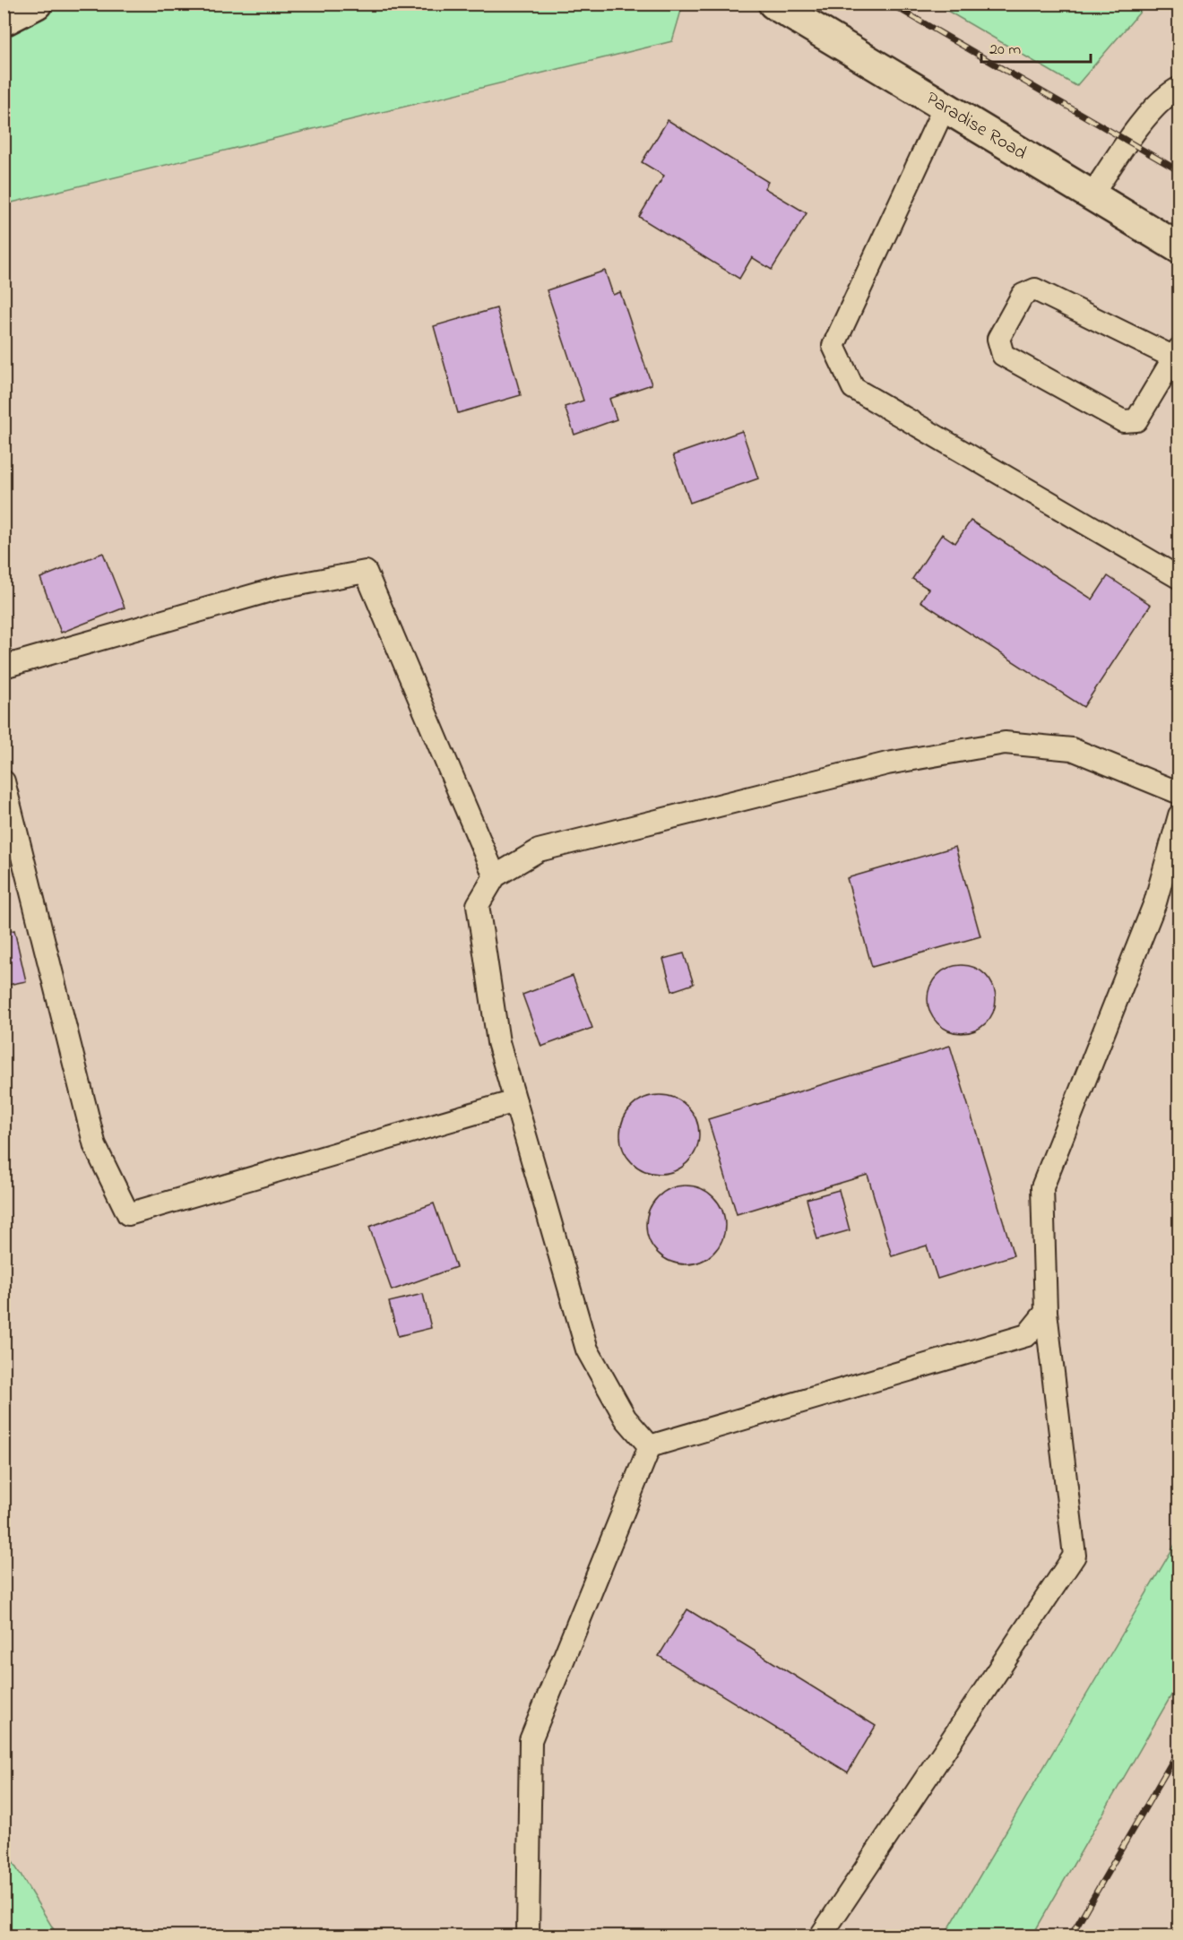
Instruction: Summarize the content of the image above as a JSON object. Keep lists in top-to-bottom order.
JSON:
{
  "streets": {
    "street": ["Paradise Road"]
  },
  "scale_bar": "20 m"
}
